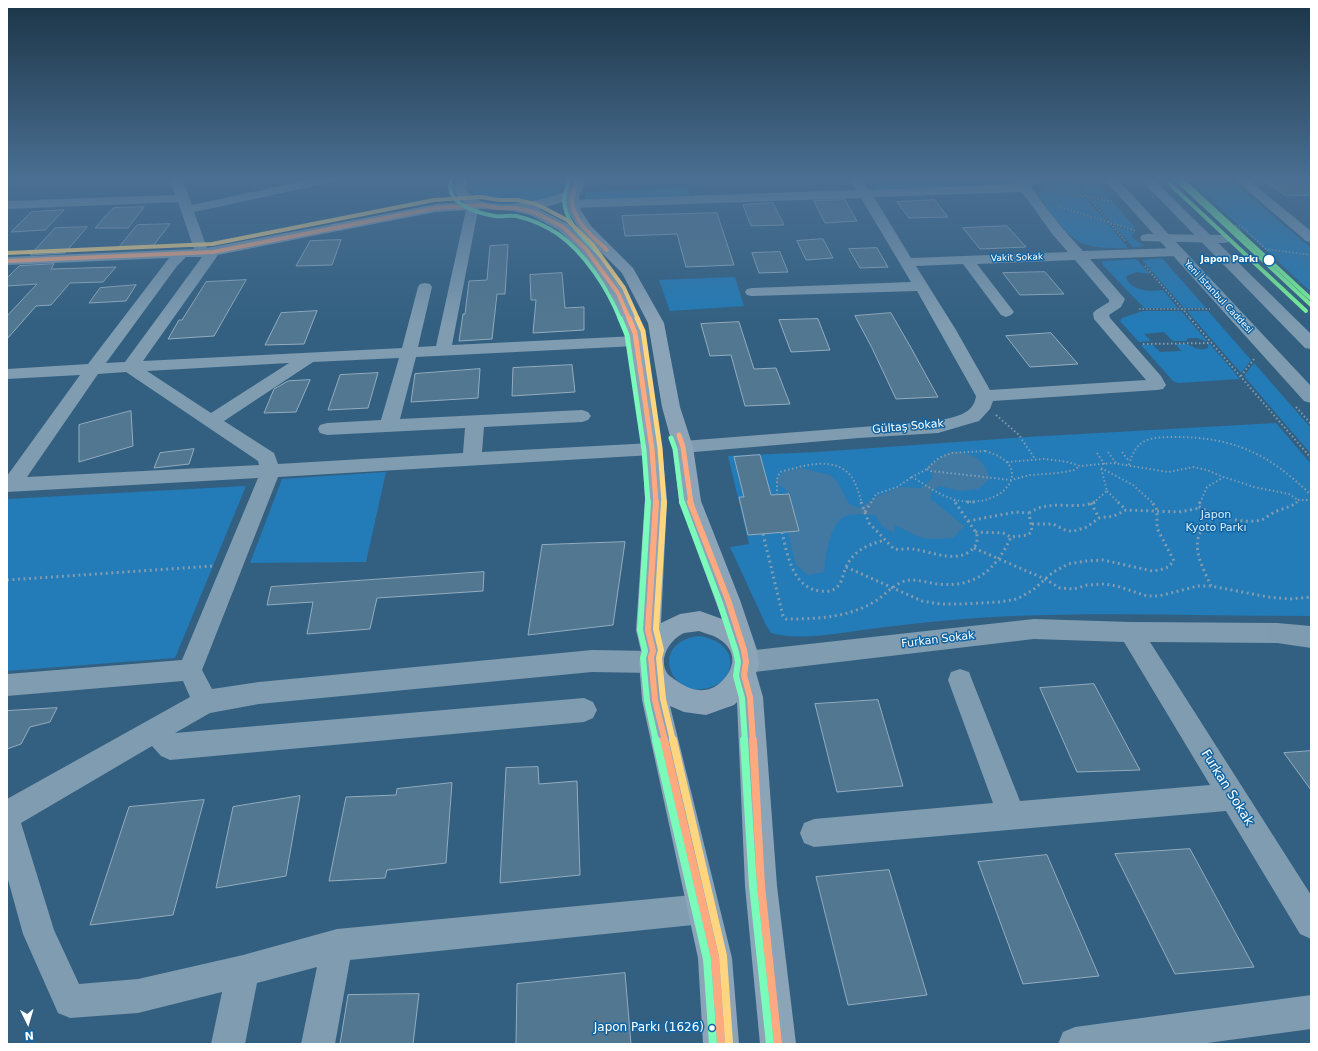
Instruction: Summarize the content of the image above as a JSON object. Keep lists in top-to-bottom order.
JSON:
{
  "streets": {
    "highway": ["Yeni İstanbul Caddesi"],
    "street": ["Vakit Sokak", "Gültaş Sokak", "Furkan Sokak"]
  },
  "crossings": [
    ["Vakit Sokak", "Yeni İstanbul Caddesi"]
  ],
  "parks": ["Japon Kyoto Parkı"],
  "places": ["Japon Parkı", "Japon Parkı (1626)"],
  "north": "bottom"
}
